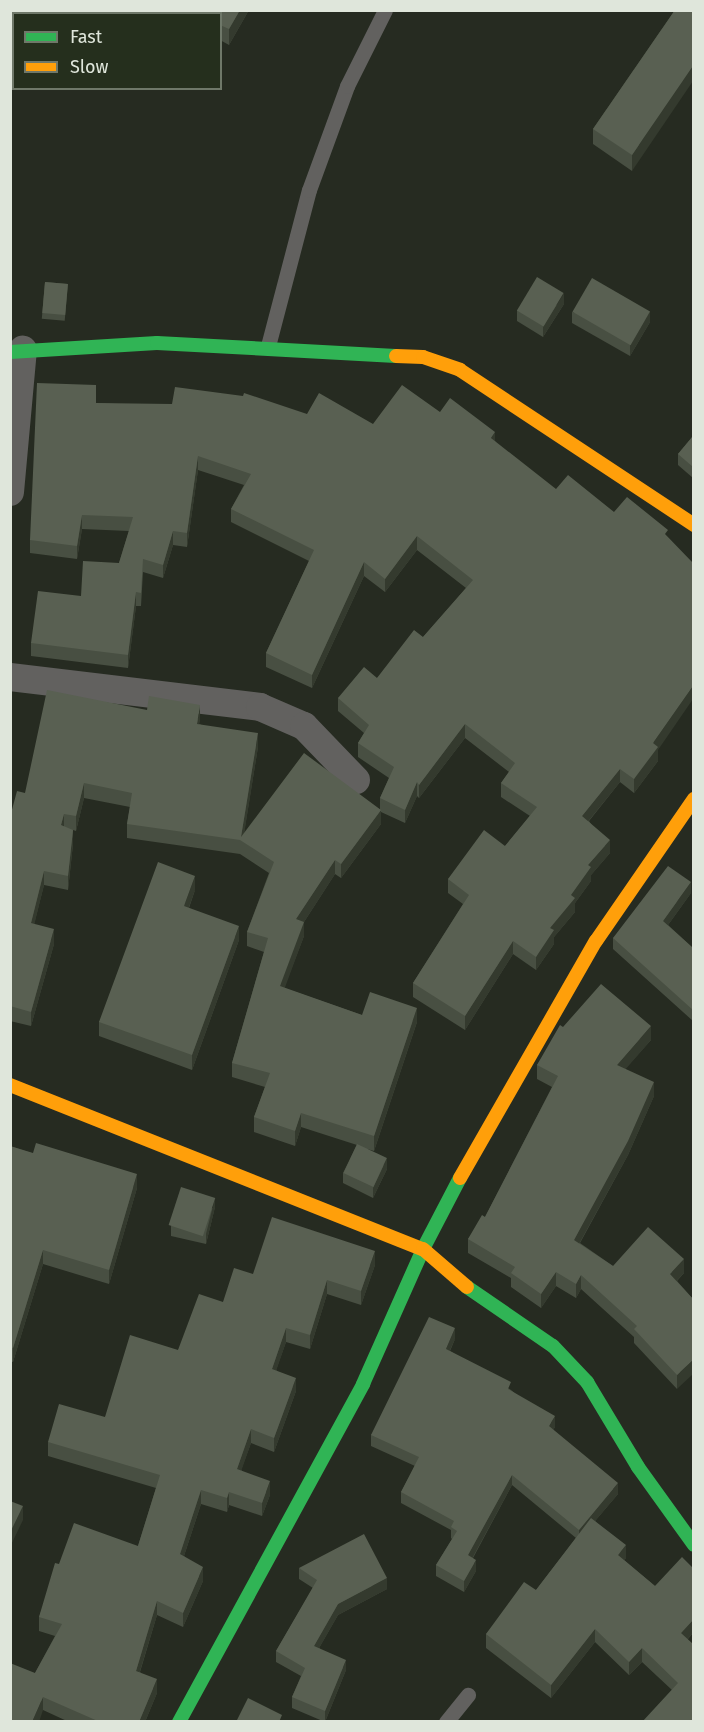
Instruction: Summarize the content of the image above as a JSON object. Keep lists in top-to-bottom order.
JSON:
{
  "legend": ["Fast", "Slow"]
}
